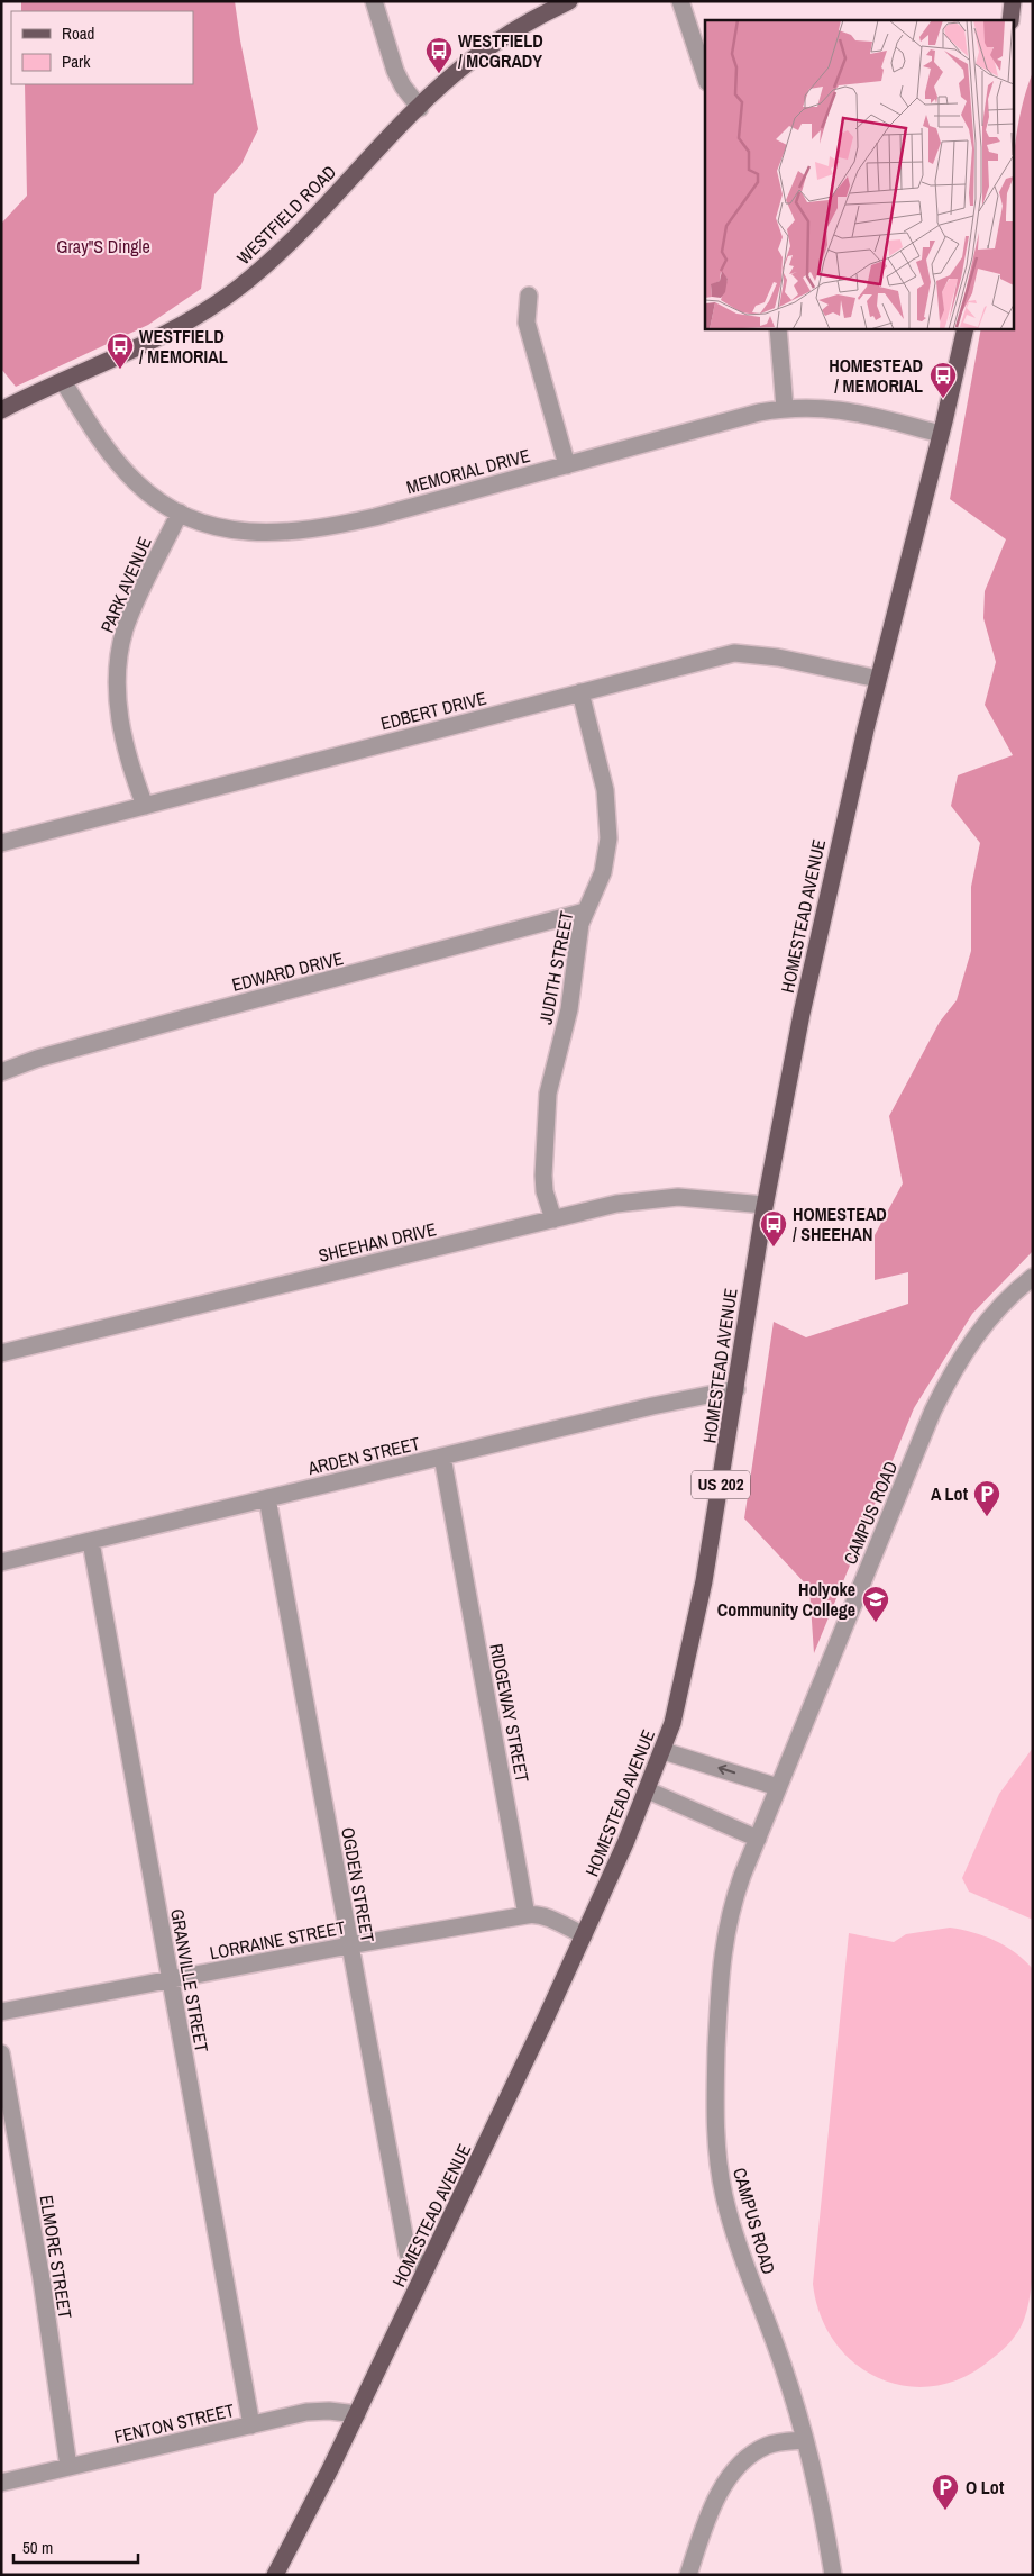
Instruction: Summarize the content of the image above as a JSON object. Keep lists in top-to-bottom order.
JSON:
{
  "streets": {
    "main road": ["WESTFIELD ROAD", "HOMESTEAD AVENUE", "US 202"],
    "street": [
      "MEMORIAL DRIVE",
      "PARK AVENUE",
      "EDBERT DRIVE",
      "JUDITH STREET",
      "EDWARD DRIVE",
      "SHEEHAN DRIVE",
      "ARDEN STREET",
      "CAMPUS ROAD",
      "RIDGEWAY STREET",
      "OGDEN STREET",
      "LORRAINE STREET",
      "GRANVILLE STREET",
      "ELMORE STREET",
      "FENTON STREET"
    ]
  },
  "crossings": [
    ["WESTFIELD ROAD", "MEMORIAL DRIVE"],
    ["MEMORIAL DRIVE", "PARK AVENUE"],
    ["MEMORIAL DRIVE", "HOMESTEAD AVENUE"],
    ["PARK AVENUE", "EDBERT DRIVE"],
    ["EDBERT DRIVE", "HOMESTEAD AVENUE"],
    ["EDBERT DRIVE", "JUDITH STREET"],
    ["HOMESTEAD AVENUE", "SHEEHAN DRIVE"],
    ["HOMESTEAD AVENUE", "ARDEN STREET"],
    ["HOMESTEAD AVENUE", "OGDEN STREET"],
    ["HOMESTEAD AVENUE", "FENTON STREET"],
    ["JUDITH STREET", "EDWARD DRIVE"],
    ["JUDITH STREET", "SHEEHAN DRIVE"],
    ["ARDEN STREET", "RIDGEWAY STREET"],
    ["ARDEN STREET", "OGDEN STREET"],
    ["ARDEN STREET", "GRANVILLE STREET"],
    ["RIDGEWAY STREET", "LORRAINE STREET"],
    ["OGDEN STREET", "LORRAINE STREET"],
    ["LORRAINE STREET", "GRANVILLE STREET"],
    ["GRANVILLE STREET", "FENTON STREET"],
    ["ELMORE STREET", "FENTON STREET"]
  ],
  "parks": ["Gray\"S Dingle"],
  "places": {
    "bus stop": [
      "WESTFIELD / MCGRADY",
      "WESTFIELD / MEMORIAL",
      "HOMESTEAD / MEMORIAL",
      "HOMESTEAD / SHEEHAN"
    ],
    "parking": ["A Lot", "O Lot"],
    "school or university": ["Holyoke Community College"]
  },
  "legend": ["Road", "Park"],
  "scale_bar": "50 m"
}
